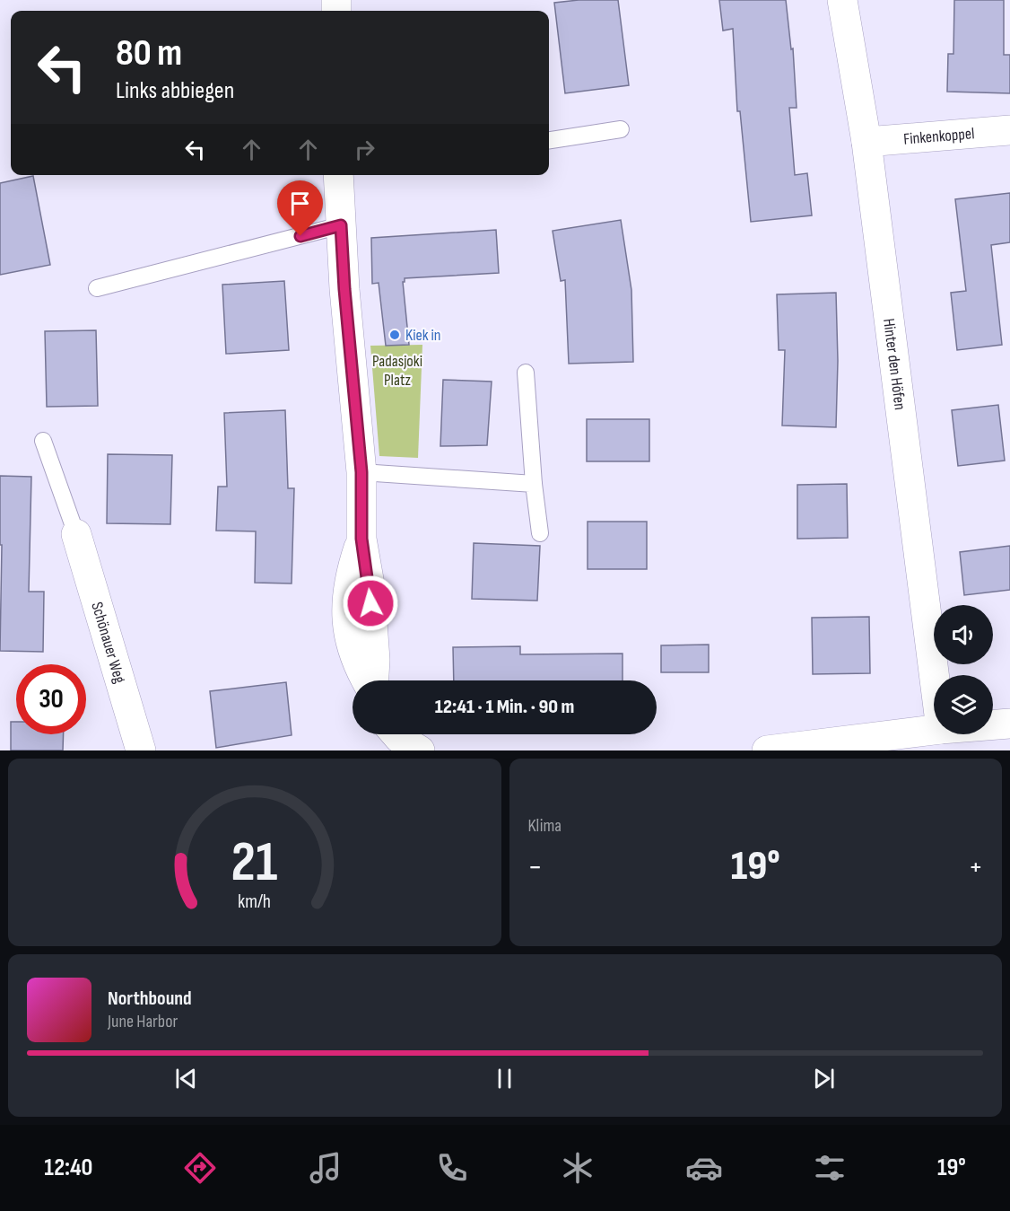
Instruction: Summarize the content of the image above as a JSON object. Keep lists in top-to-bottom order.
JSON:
{
  "streets": {
    "street": ["Finkenkoppel", "Hinter den Höfen", "Schönauer Weg"]
  },
  "crossings": [
    ["Finkenkoppel", "Hinter den Höfen"]
  ],
  "parks": ["Padasjoki Platz"],
  "places": ["Kiek in"],
  "page": {
    "turn": ["80 m", "Links abbiegen"],
    "limit": "30",
    "trip": "12:41 · 1 Min. · 90 m",
    "tile": "Klima",
    "heat": ["−", "19°", "+"],
    "song": ["Northbound", "June Harbor"],
    "tabs": ["12:40", "19°"],
    "gauge": ["21", "km/h"]
  }
}
